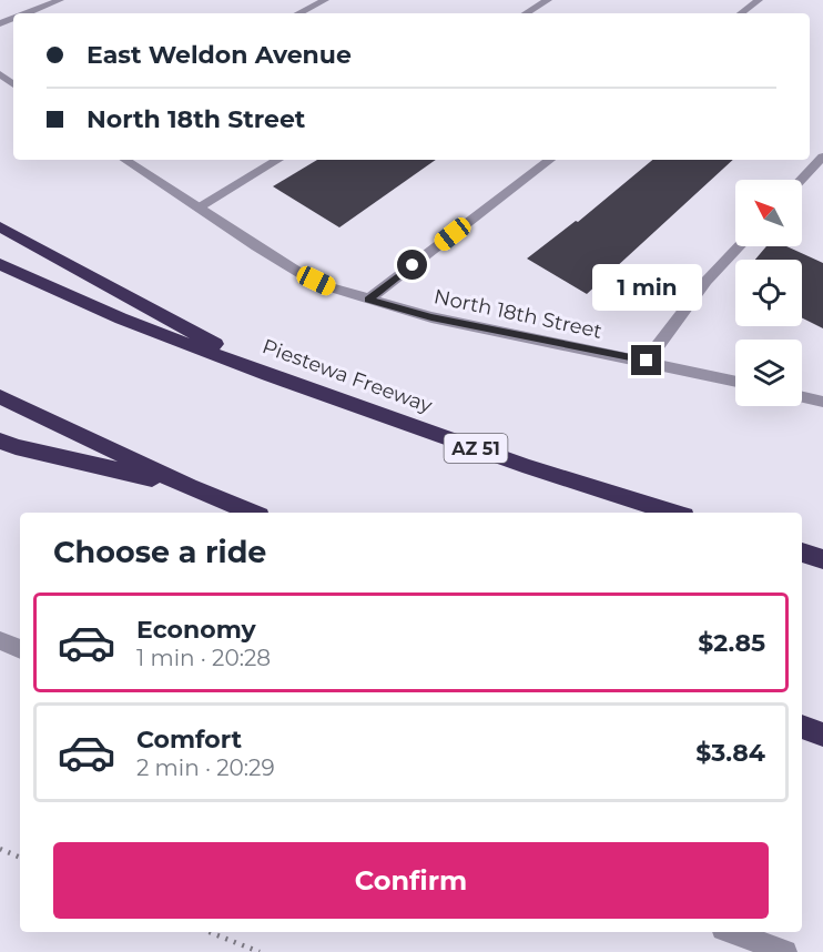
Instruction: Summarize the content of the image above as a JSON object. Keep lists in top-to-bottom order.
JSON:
{
  "streets": {
    "highway": ["Piestewa Freeway", "AZ 51"],
    "street": ["North 18th Street"]
  },
  "north": "top left",
  "page": {
    "banner": ["East Weldon Avenue", "North 18th Street"],
    "bubble": "1 min",
    "heading": "Choose a ride",
    "list": [
      {
        "name": "Economy",
        "note": "1 min · 20:28",
        "value": "$2.85"
      },
      {
        "name": "Comfort",
        "note": "2 min · 20:29",
        "value": "$3.84"
      }
    ],
    "buttons": "Confirm"
  }
}
